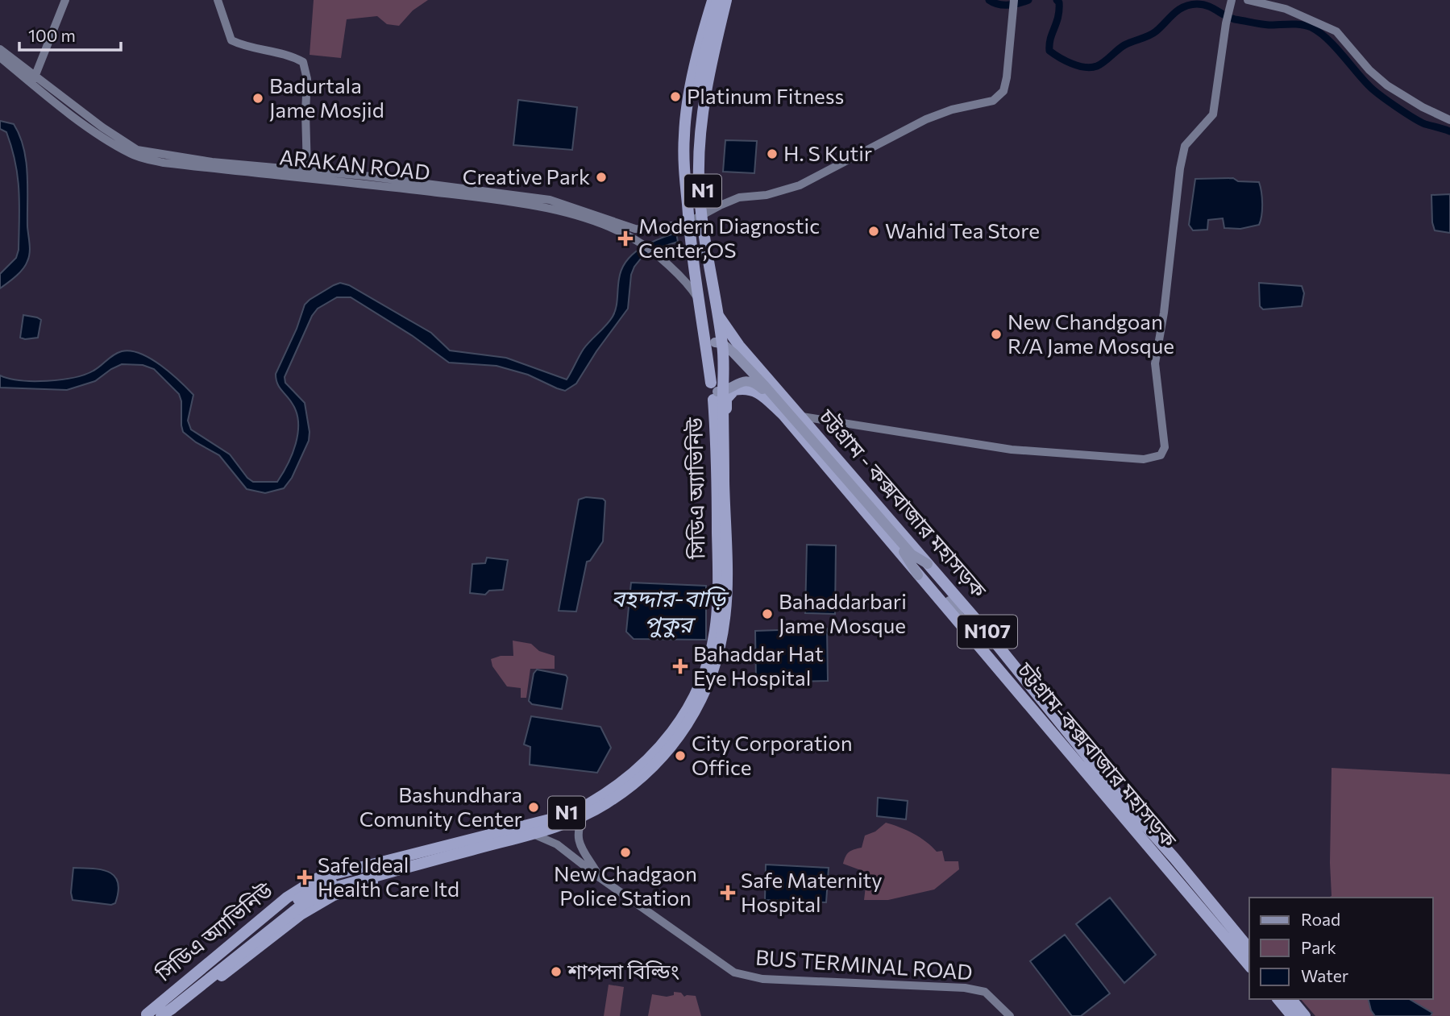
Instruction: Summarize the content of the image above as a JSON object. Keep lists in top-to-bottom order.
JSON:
{
  "streets": {
    "highway": [
      "N1",
      "সিডিএ অ্যাভিনিউ",
      "চট্টগ্রাম - কক্সবাজার মহাসড়ক",
      "N107",
      "চট্টগ্রাম-কক্সবাজার মহাসড়ক"
    ],
    "main road": ["ARAKAN ROAD", "BUS TERMINAL ROAD"]
  },
  "crossings": [
    ["ARAKAN ROAD", "সিডিএ অ্যাভিনিউ"],
    ["N1", "সিডিএ অ্যাভিনিউ"],
    ["N1", "চট্টগ্রাম-কক্সবাজার মহাসড়ক"],
    ["সিডিএ অ্যাভিনিউ", "চট্টগ্রাম - কক্সবাজার মহাসড়ক"],
    ["সিডিএ অ্যাভিনিউ", "চট্টগ্রাম-কক্সবাজার মহাসড়ক"],
    ["সিডিএ অ্যাভিনিউ", "BUS TERMINAL ROAD"]
  ],
  "water": ["বহদ্দার-বাড়ি পুকুর"],
  "places": {
    "other": [
      "Platinum Fitness",
      "Badurtala Jame Mosjid",
      "H. S Kutir",
      "Creative Park",
      "Wahid Tea Store",
      "New Chandgoan R/A Jame Mosque",
      "Bahaddarbari Jame Mosque",
      "City Corporation Office",
      "Bashundhara Comunity Center",
      "New Chadgaon Police Station",
      "শাপলা বিল্ডিং"
    ],
    "health": [
      "Modern Diagnostic Center,OS",
      "Bahaddar Hat Eye Hospital",
      "Safe Ideal Health Care ltd",
      "Safe Maternity Hospital"
    ]
  },
  "legend": ["Road", "Park", "Water"],
  "scale_bar": "100 m"
}
